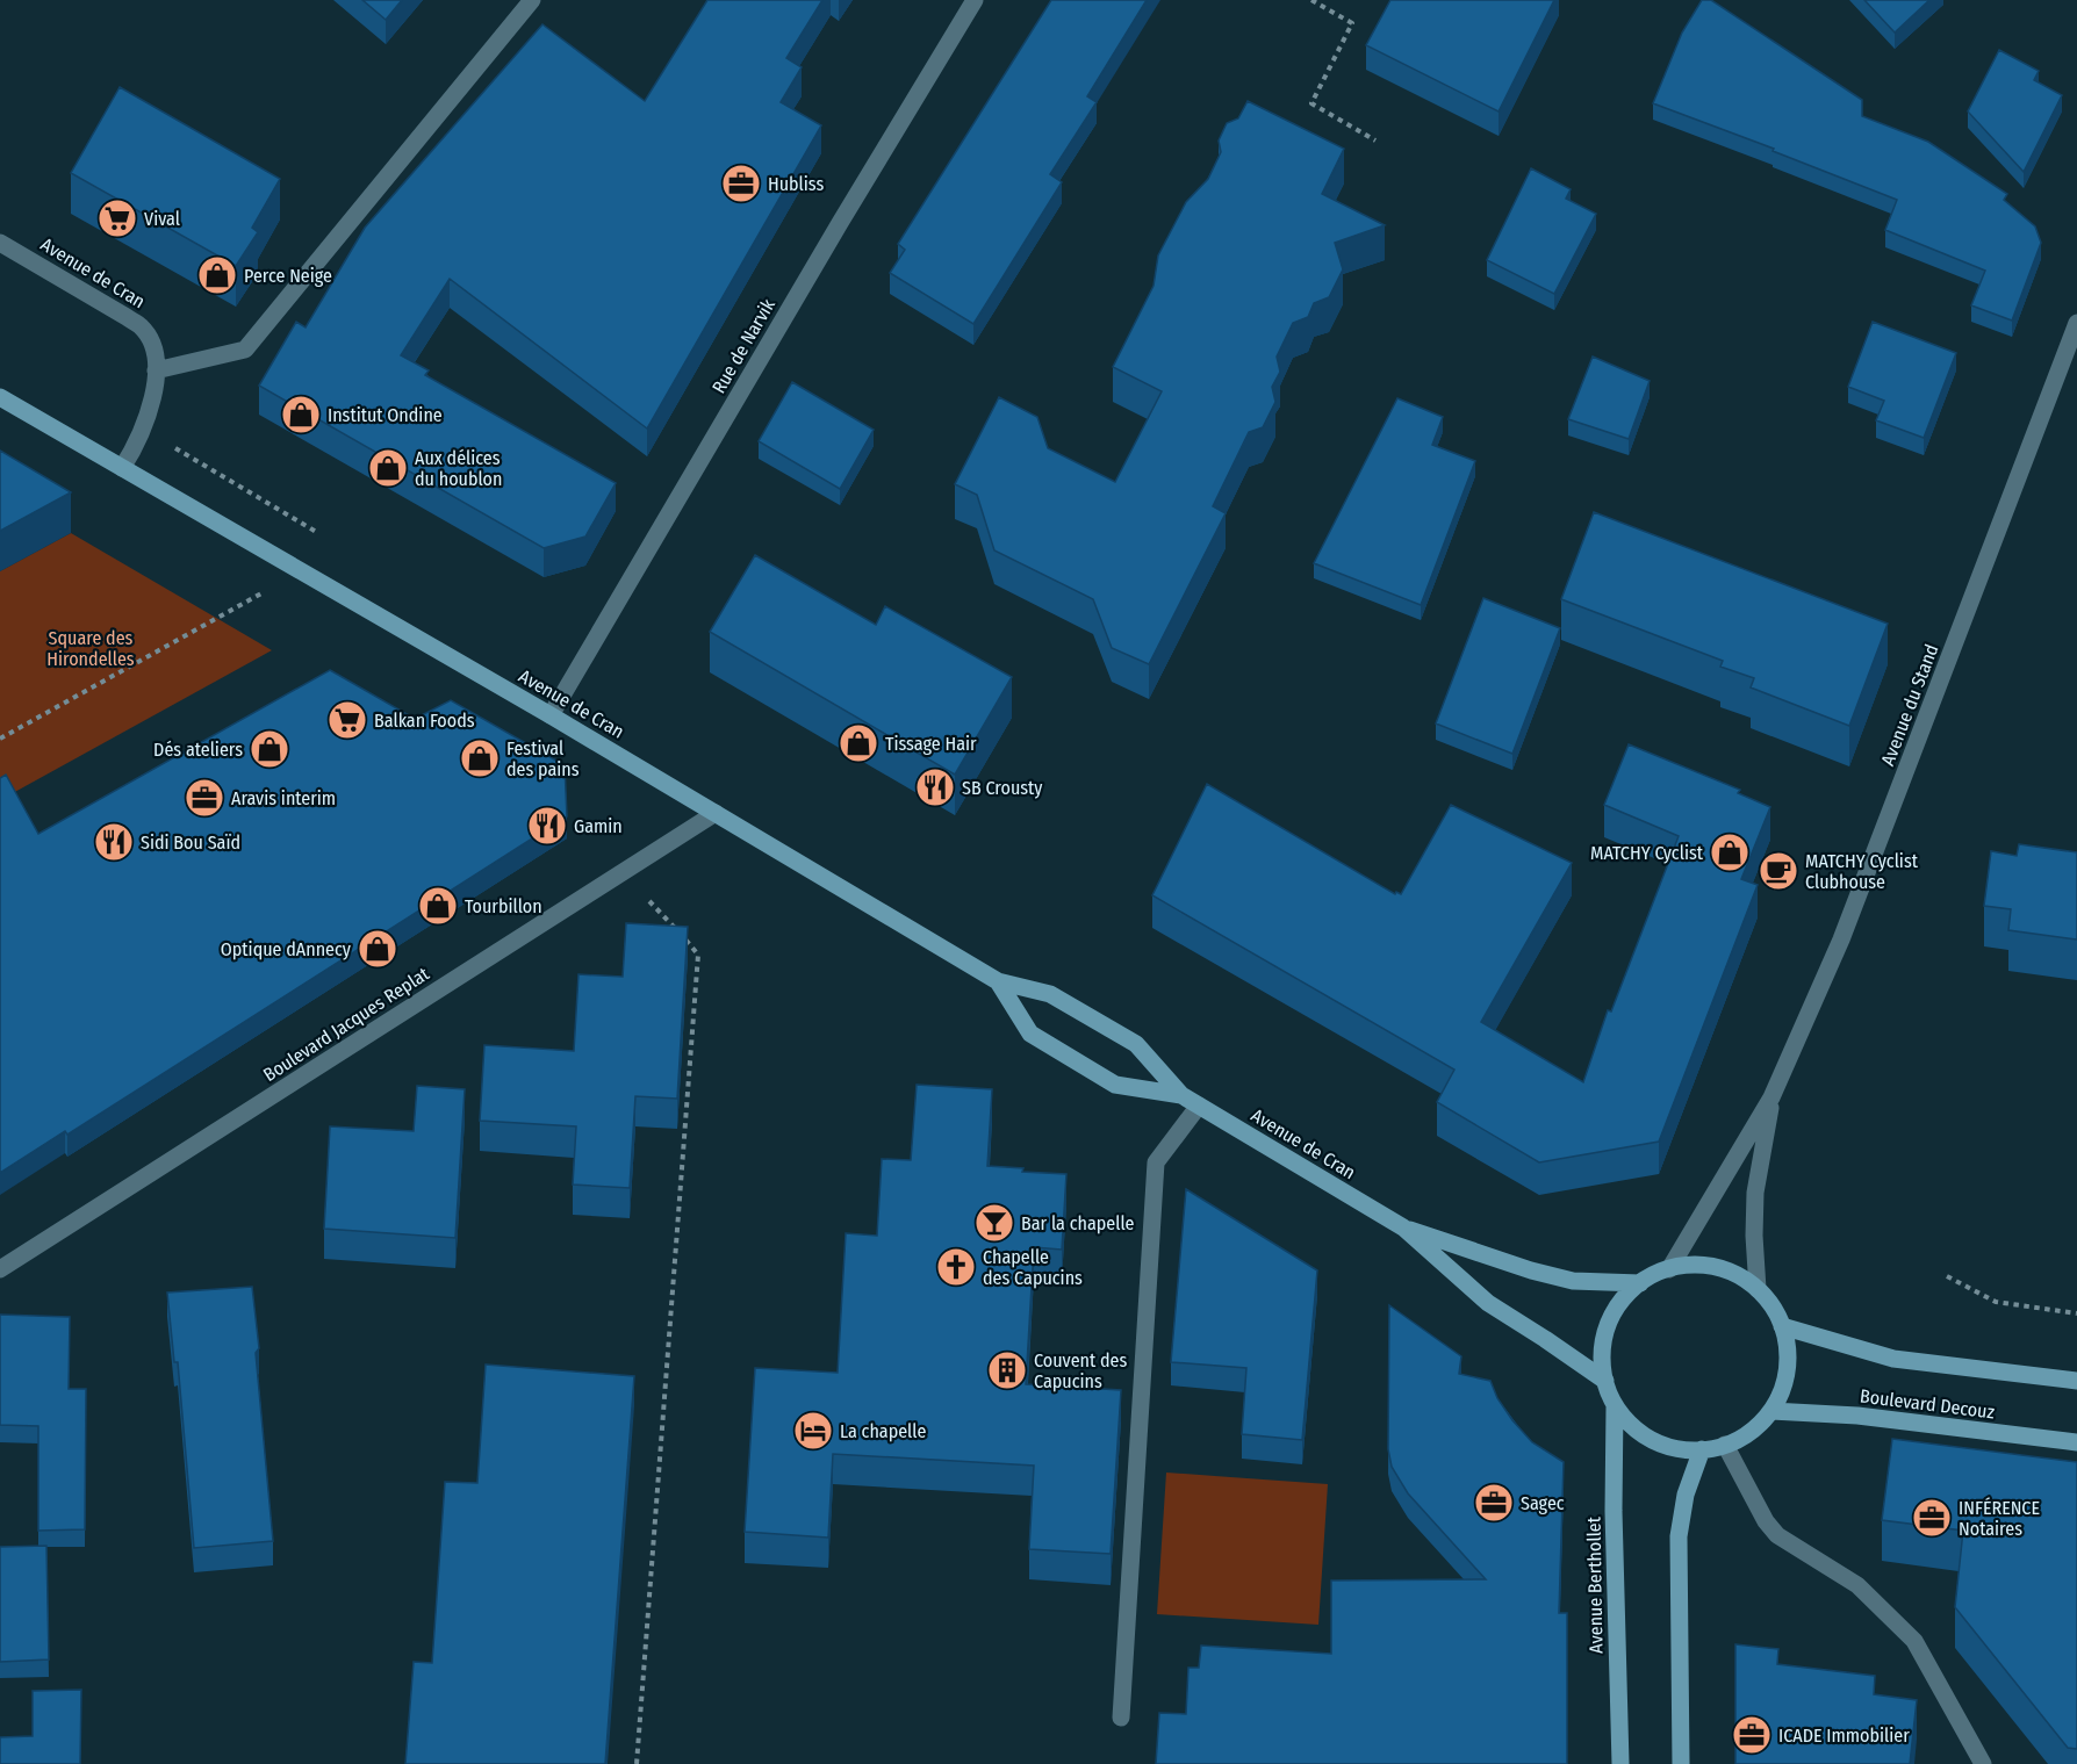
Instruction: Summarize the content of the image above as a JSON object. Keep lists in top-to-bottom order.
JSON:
{
  "streets": {
    "main road": ["Avenue de Cran", "Boulevard Decouz", "Avenue Berthollet"],
    "street": ["Rue de Narvik", "Avenue du Stand", "Boulevard Jacques Replat"]
  },
  "crossings": [
    ["Avenue de Cran", "Rue de Narvik"],
    ["Avenue de Cran", "Avenue du Stand"],
    ["Avenue de Cran", "Boulevard Jacques Replat"],
    ["Avenue de Cran", "Boulevard Decouz"],
    ["Avenue de Cran", "Avenue Berthollet"],
    ["Avenue du Stand", "Boulevard Decouz"],
    ["Avenue du Stand", "Avenue Berthollet"],
    ["Boulevard Decouz", "Avenue Berthollet"]
  ],
  "parks": ["Square des Hirondelles"],
  "places": {
    "office": [
      "Hubliss",
      "Aravis interim",
      "Sagec",
      "INFÉRENCE Notaires",
      "ICADE Immobilier"
    ],
    "supermarket": ["Vival", "Balkan Foods"],
    "shop": [
      "Perce Neige",
      "Institut Ondine",
      "Aux délices du houblon",
      "Tissage Hair",
      "Dés ateliers",
      "Festival des pains",
      "MATCHY Cyclist",
      "Tourbillon",
      "Optique dAnnecy"
    ],
    "restaurant": ["SB Crousty", "Gamin", "Sidi Bou Saïd"],
    "cafe": ["MATCHY Cyclist Clubhouse"],
    "bar": ["Bar la chapelle"],
    "church": ["Chapelle des Capucins"],
    "building": ["Couvent des Capucins"],
    "hotel": ["La chapelle"]
  }
}
